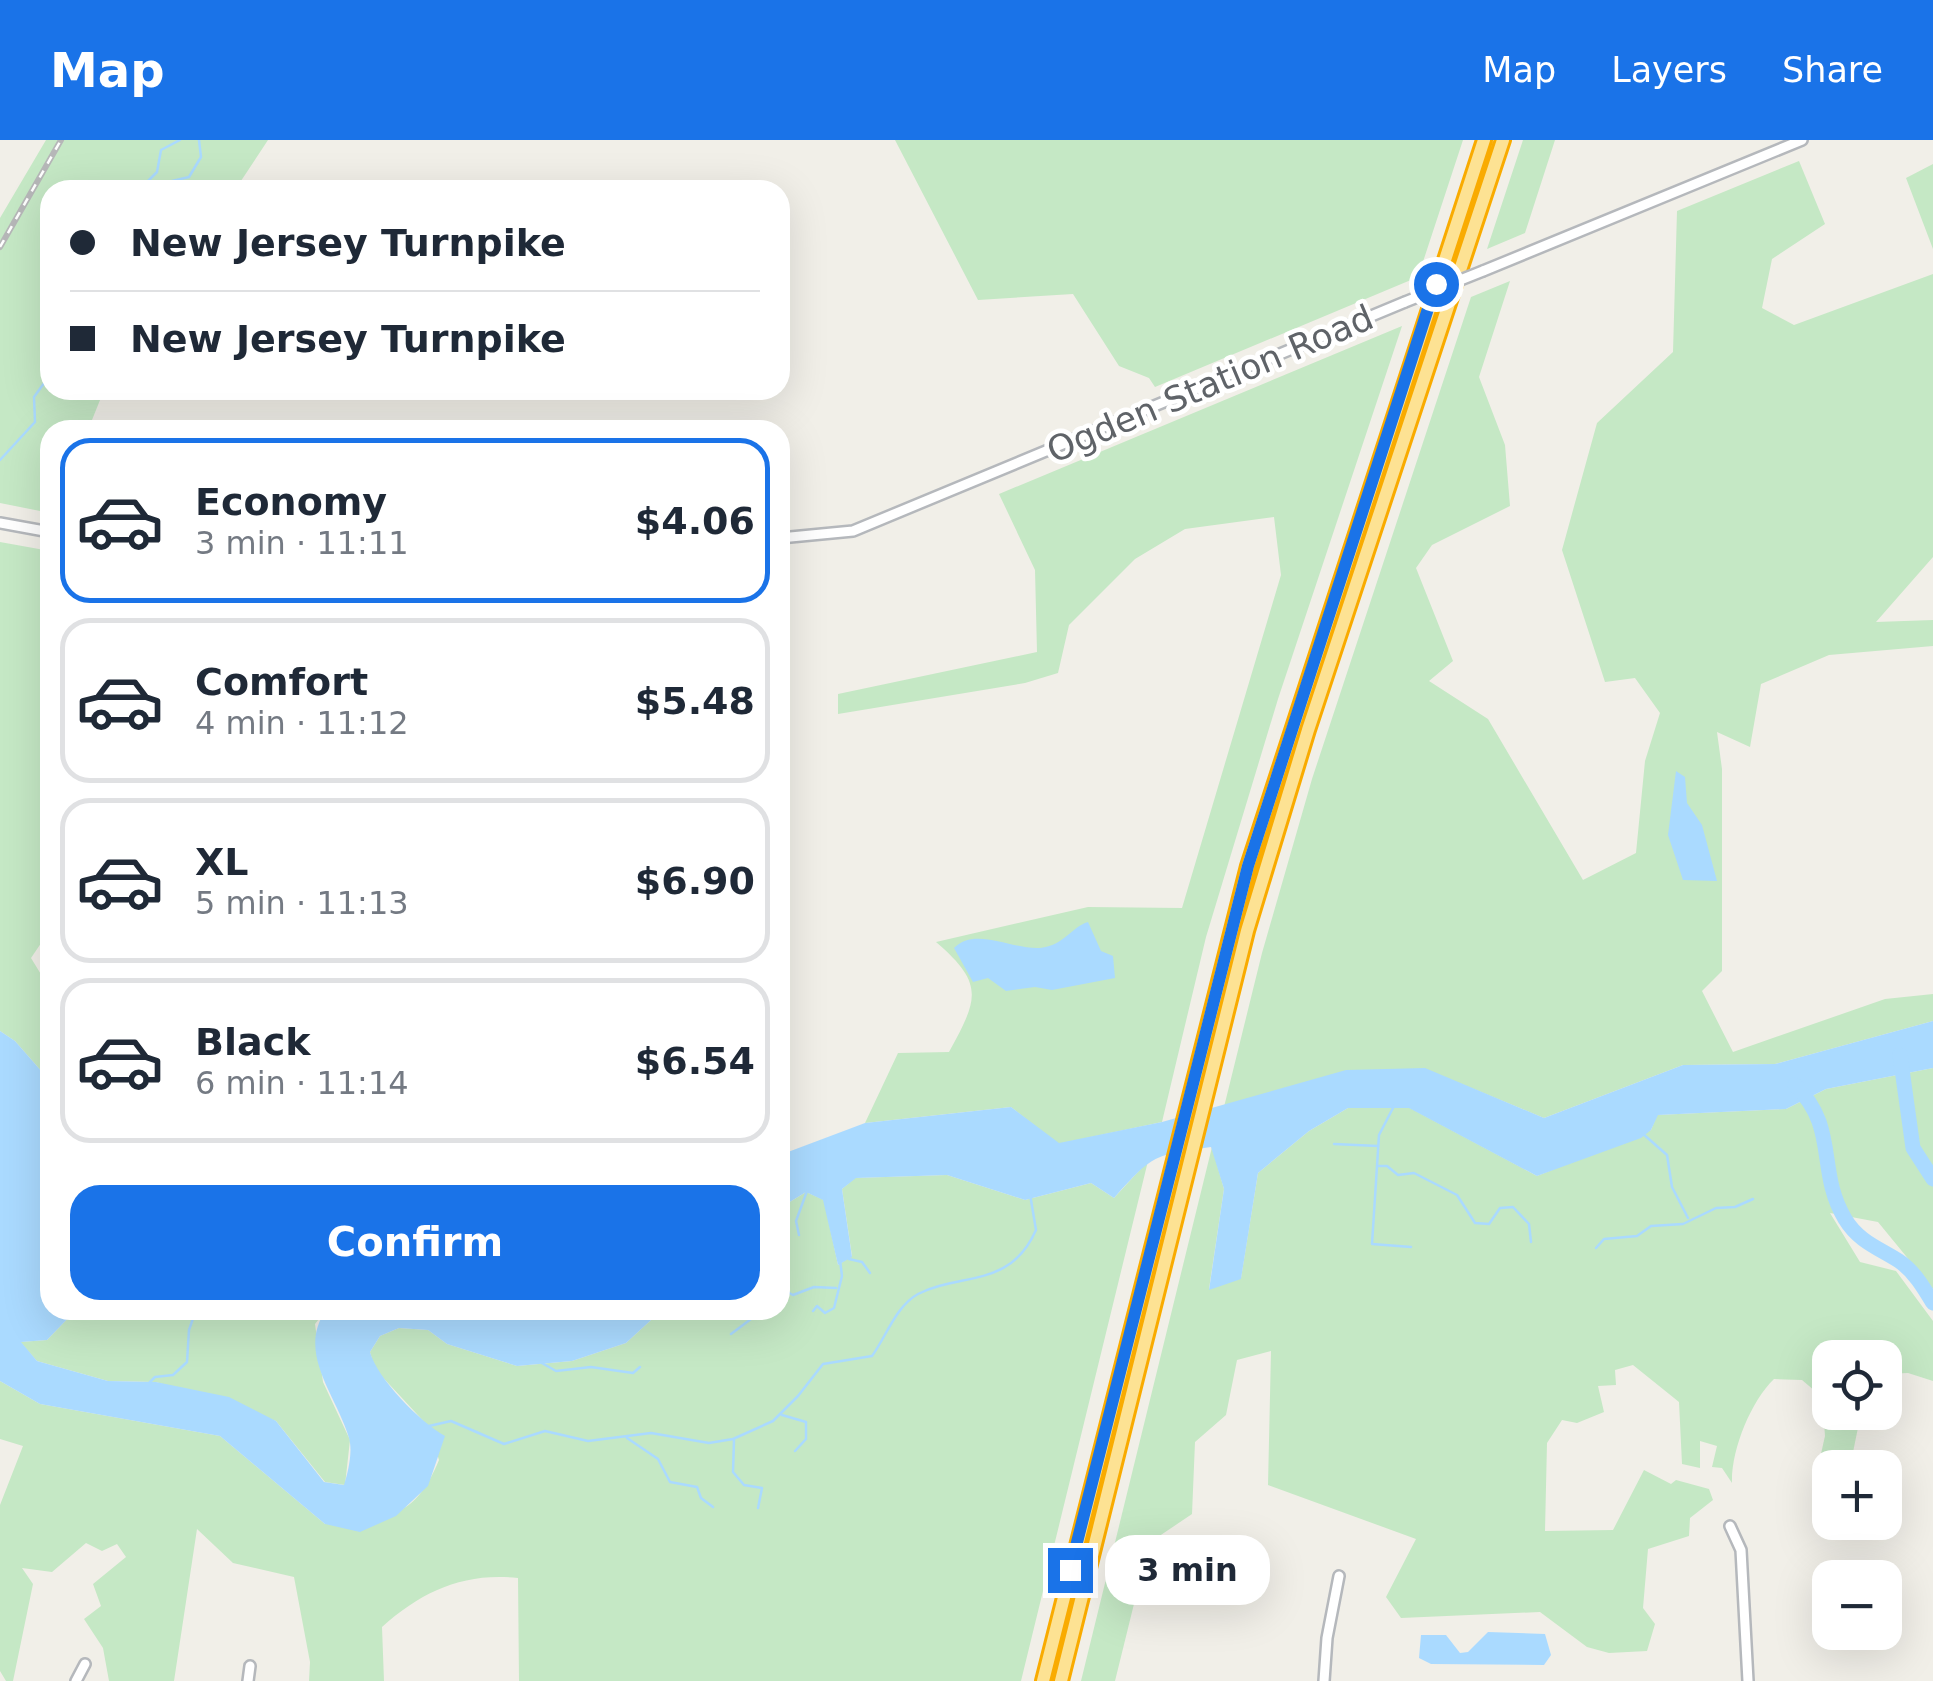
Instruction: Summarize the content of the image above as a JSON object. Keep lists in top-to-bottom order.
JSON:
{
  "streets": {
    "street": ["Ogden Station Road"]
  },
  "page": {
    "header": "Map",
    "nav": ["Map", "Layers", "Share"],
    "banner": ["New Jersey Turnpike", "New Jersey Turnpike"],
    "list": [
      {
        "name": "Economy",
        "note": "3 min · 11:11",
        "value": "$4.06"
      },
      {
        "name": "Comfort",
        "note": "4 min · 11:12",
        "value": "$5.48"
      },
      {
        "name": "XL",
        "note": "5 min · 11:13",
        "value": "$6.90"
      },
      {
        "name": "Black",
        "note": "6 min · 11:14",
        "value": "$6.54"
      }
    ],
    "buttons": "Confirm",
    "map_buttons": ["+", "−"],
    "bubble": "3 min"
  }
}
